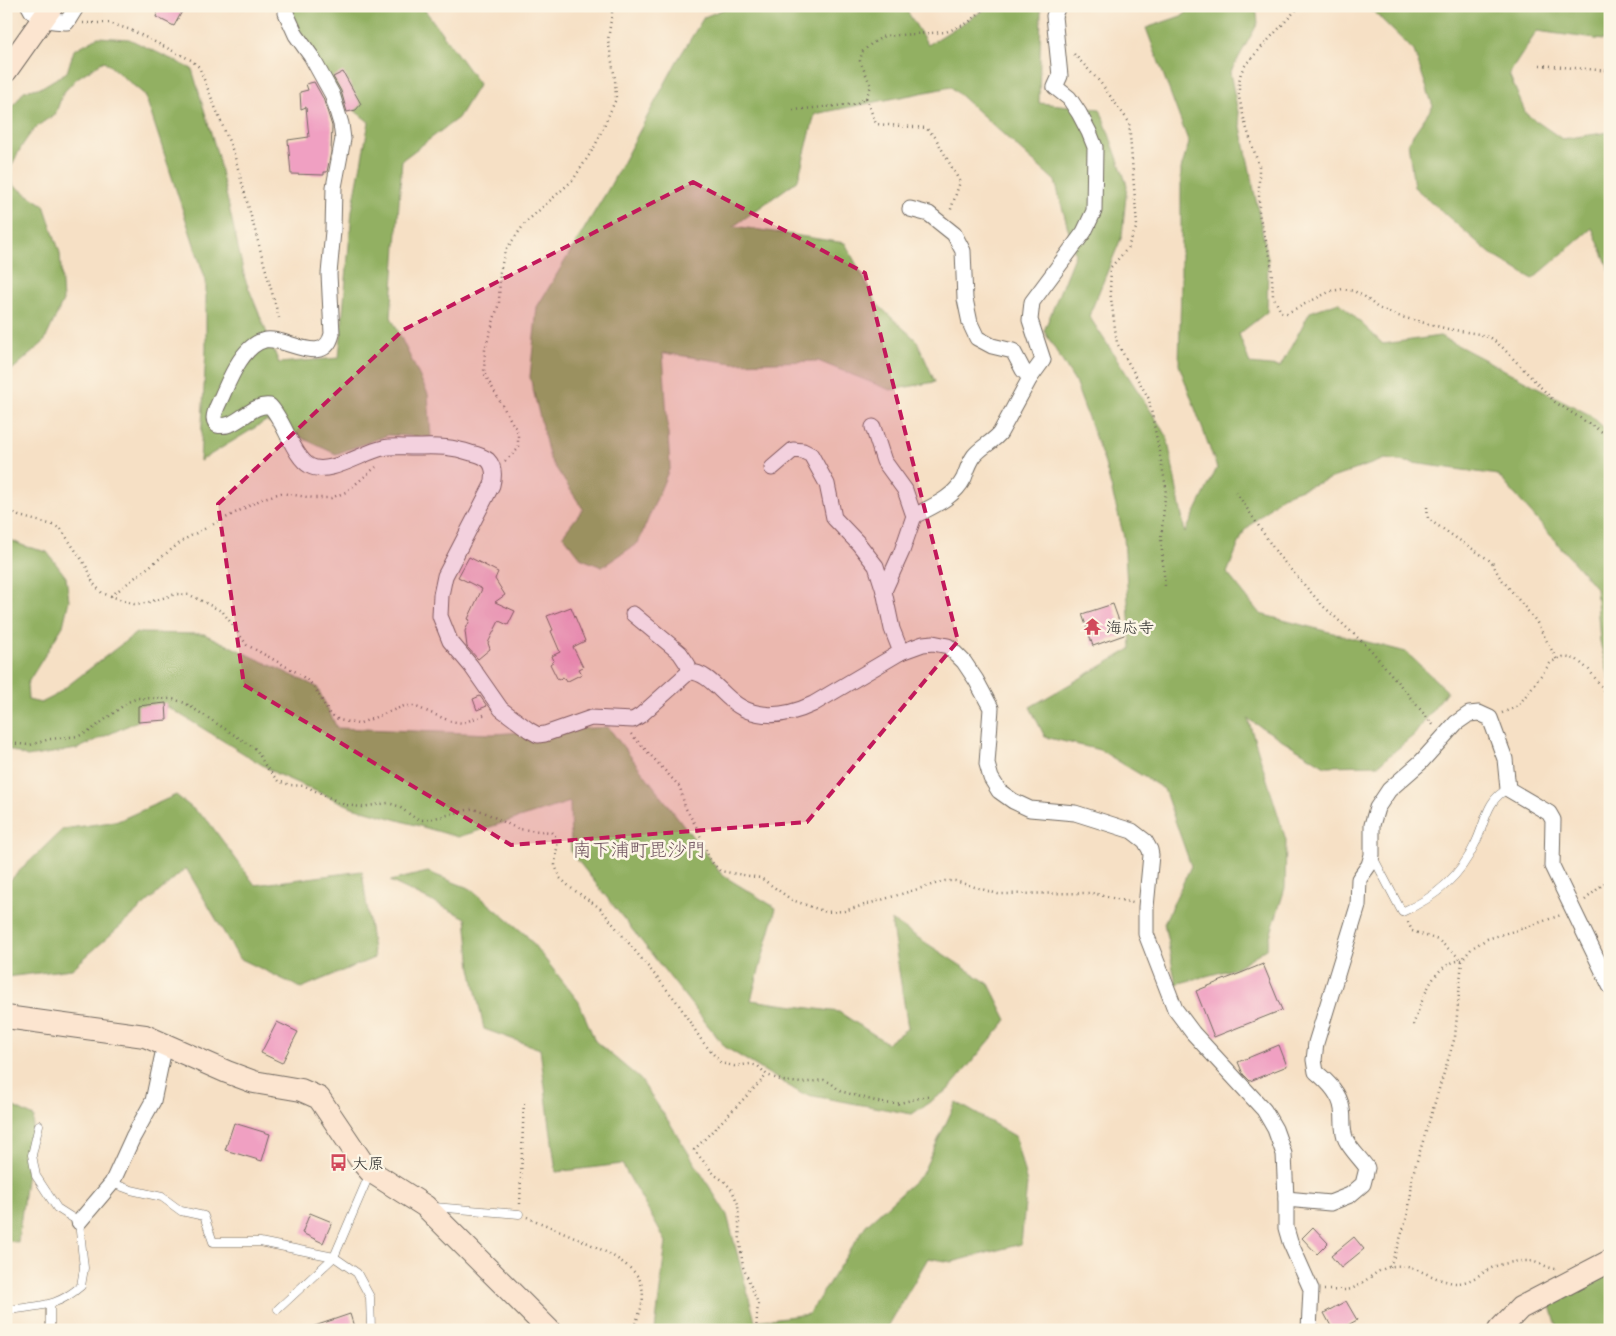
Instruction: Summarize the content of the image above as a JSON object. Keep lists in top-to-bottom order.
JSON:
{
  "districts": ["南下浦町毘沙門"],
  "places": {
    "temple": ["海応寺"],
    "bus stop": ["大原"]
  }
}
